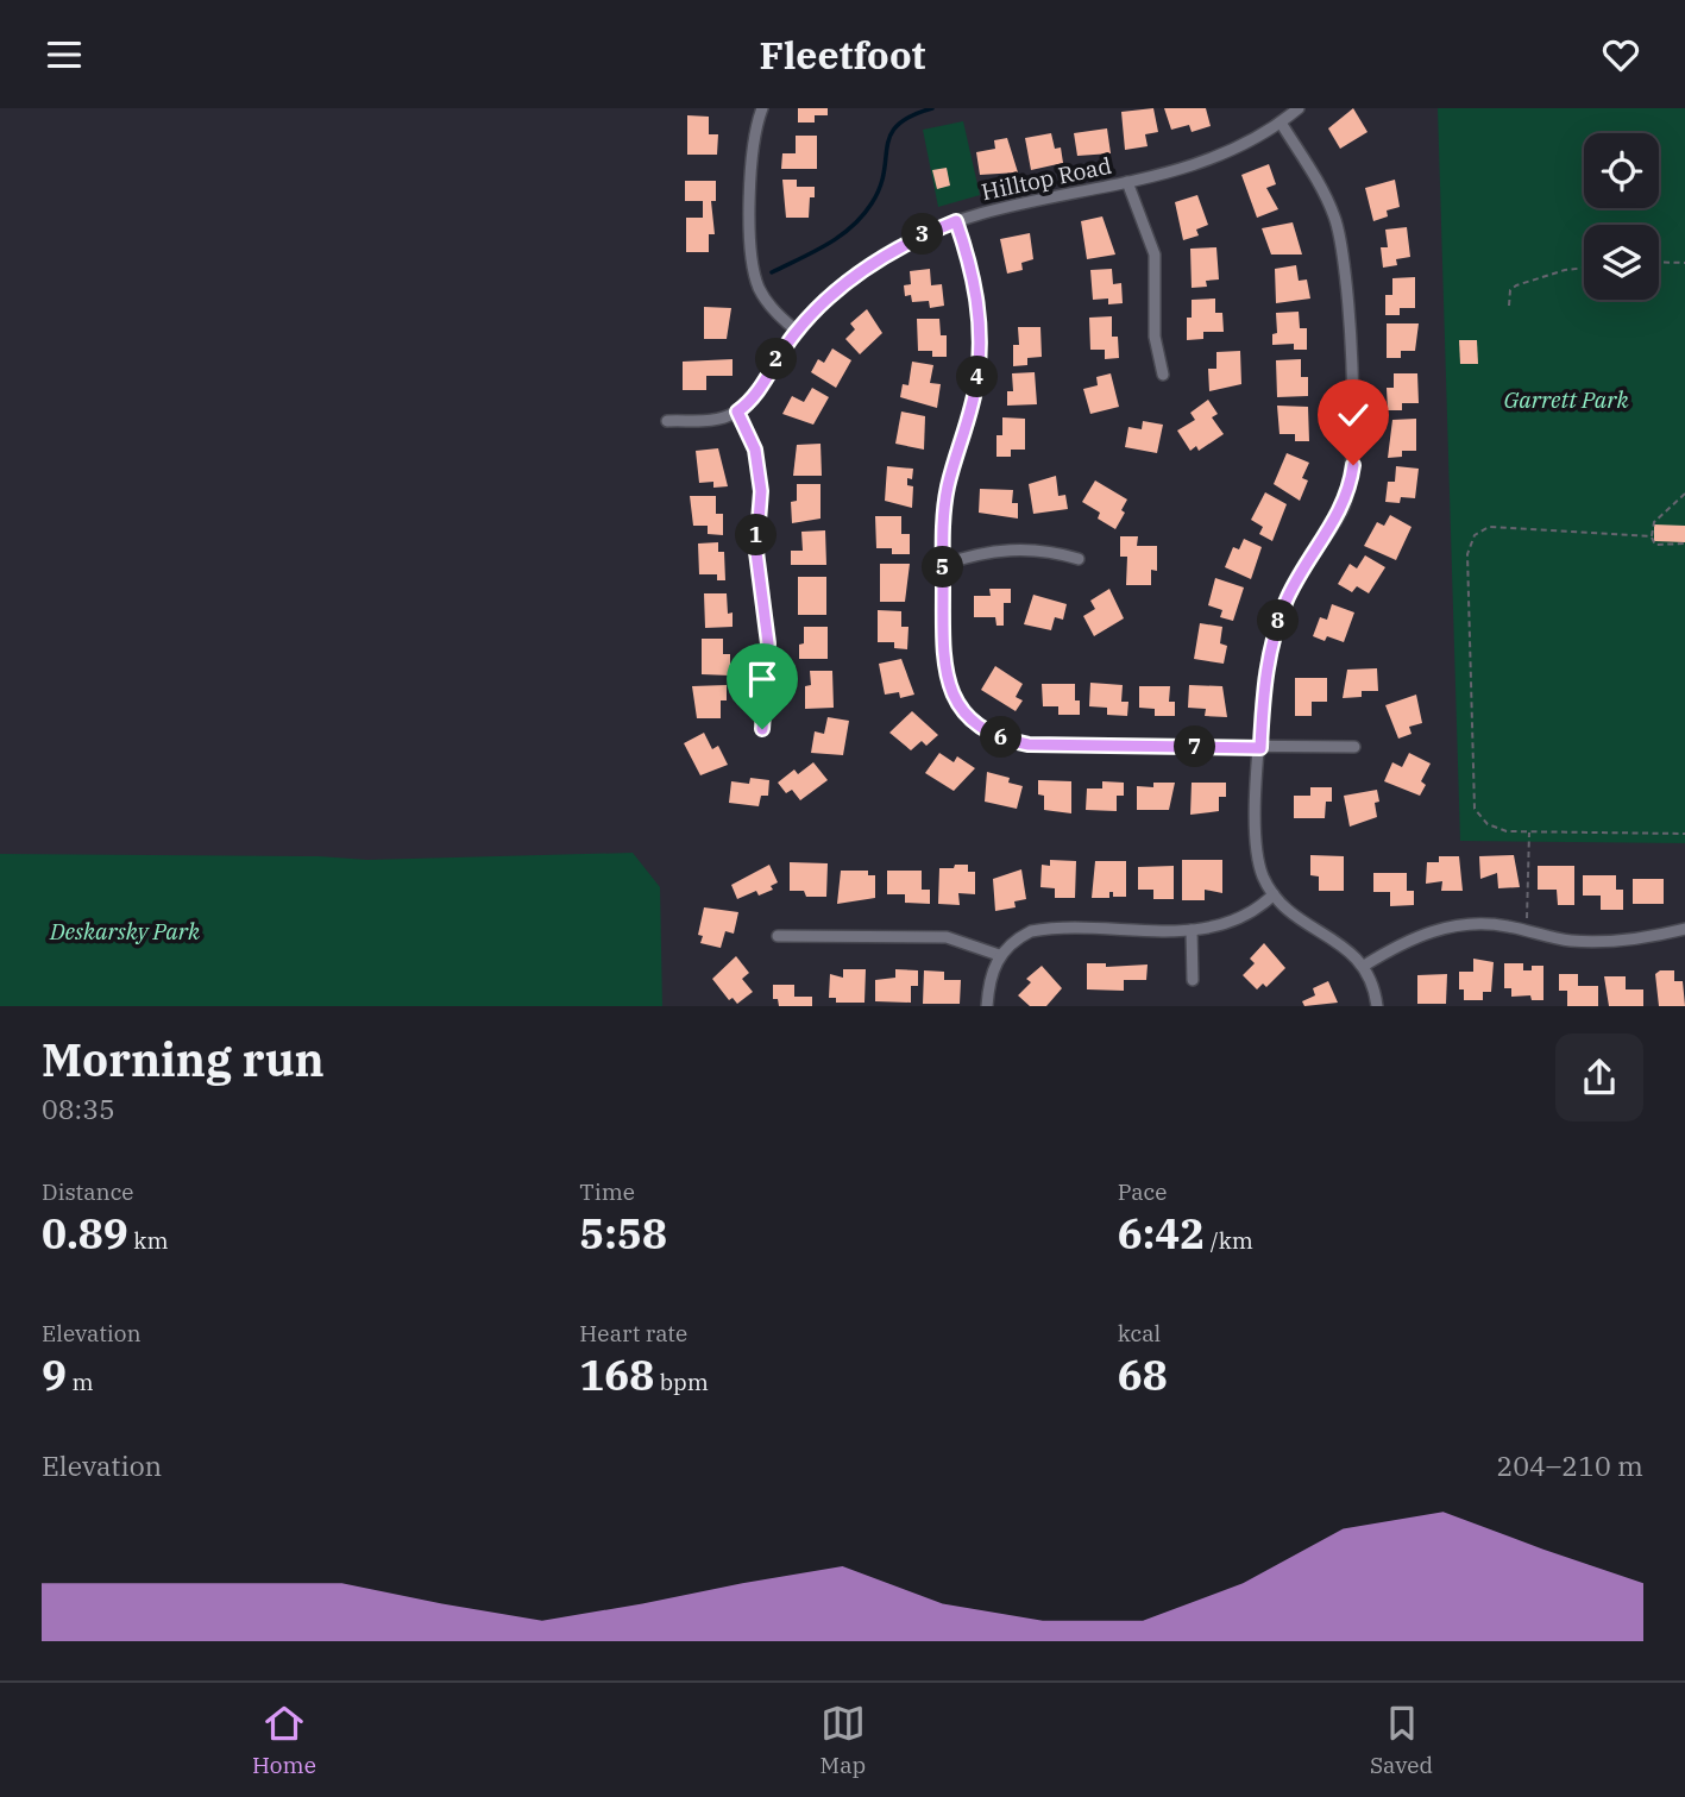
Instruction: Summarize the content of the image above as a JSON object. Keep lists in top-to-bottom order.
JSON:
{
  "streets": {
    "street": ["Hilltop Road"]
  },
  "parks": ["Garrett Park", "Deskarsky Park"],
  "page": {
    "header": "Fleetfoot",
    "pins": [
      "3",
      "2",
      "4",
      "1",
      "5",
      "8",
      "6",
      "7"
    ],
    "heading": ["Morning run", "08:35"],
    "stats": [
      ["Distance", "0.89 km"],
      ["Time", "5:58"],
      ["Pace", "6:42 /km"],
      ["Elevation", "9 m"],
      ["Heart rate", "168 bpm"],
      ["kcal", "68"]
    ],
    "chart": ["Elevation", "204–210 m"],
    "tabs": ["Home", "Map", "Saved"]
  }
}
